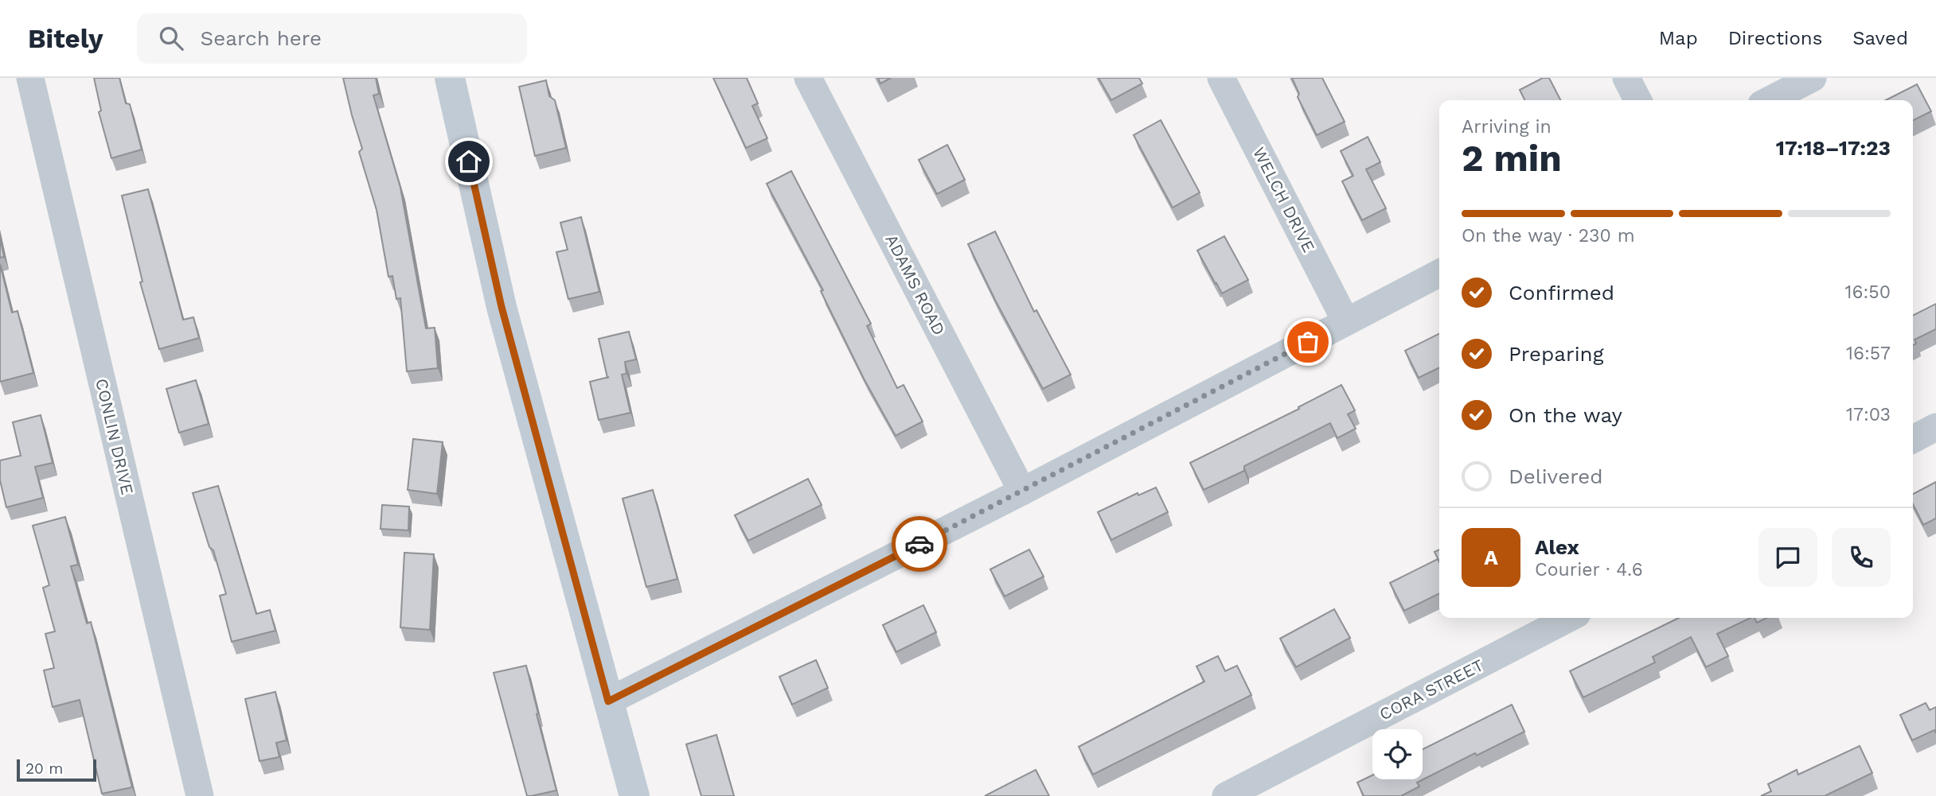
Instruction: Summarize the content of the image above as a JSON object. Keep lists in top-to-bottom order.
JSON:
{
  "streets": {
    "street": [
      "WELCH DRIVE",
      "ADAMS ROAD",
      "CONLIN DRIVE",
      "CORA STREET"
    ]
  },
  "scale_bar": "20 m",
  "page": {
    "header": "Bitely",
    "search": "Search here",
    "nav": ["Map", "Directions", "Saved"],
    "heading": ["2 min", "Arriving in", "17:18–17:23"],
    "panel": ["Alex", "Courier · 4.6"],
    "bar": "On the way · 230 m",
    "list": [
      ["Confirmed", "16:50"],
      ["Preparing", "16:57"],
      ["On the way", "17:03"],
      "Delivered"
    ],
    "round": "A",
    "scale": "20 m"
  }
}
